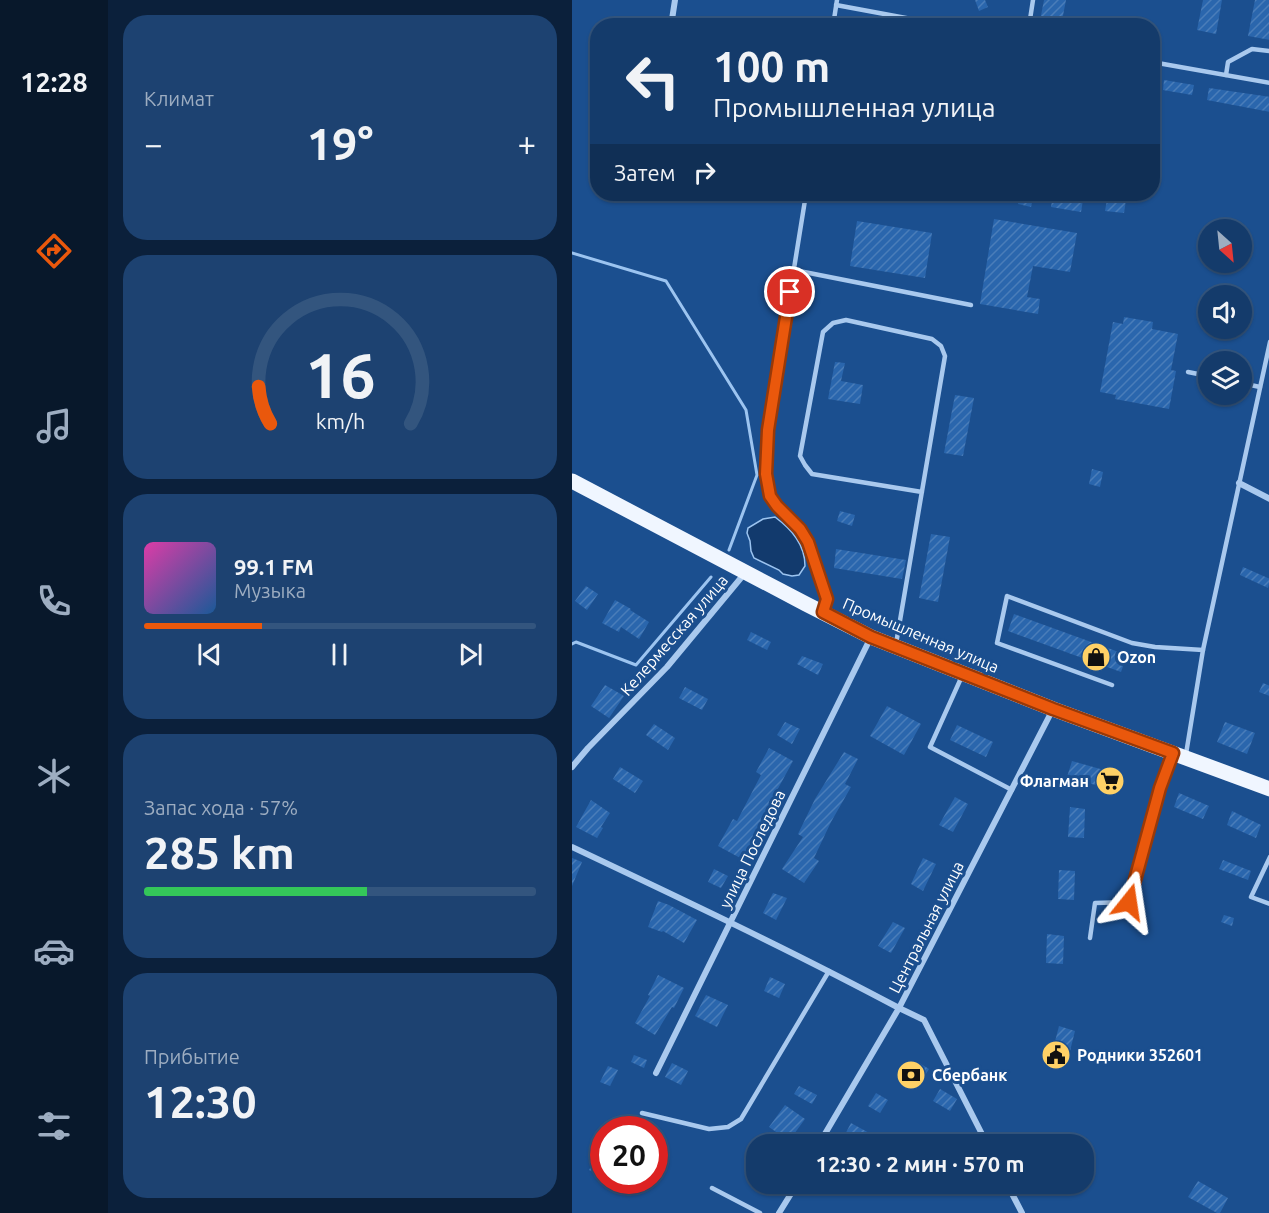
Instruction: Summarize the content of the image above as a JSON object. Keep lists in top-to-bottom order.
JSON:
{
  "streets": {
    "main road": ["Промышленная улица"],
    "street": ["Келермесская улица", "улица Последова", "Центральная улица"]
  },
  "crossings": [
    ["Келермесская улица", "Промышленная улица"],
    ["Промышленная улица", "улица Последова"],
    ["Промышленная улица", "Центральная улица"]
  ],
  "places": {
    "shop": ["Ozon"],
    "supermarket": ["Флагман"],
    "public building": ["Родники 352601"],
    "bank": ["Сбербанк"]
  },
  "north": "bottom right",
  "page": {
    "tabs": "12:28",
    "tile": [
      "Климат",
      ["Запас хода · 57%", "285 km"],
      ["Прибытие", "12:30"]
    ],
    "turn": ["100 m", "Промышленная улица"],
    "heat": ["−", "19°", "+"],
    "then": "Затем",
    "song": ["99.1 FM", "Музыка"],
    "limit": "20",
    "trip": "12:30 · 2 мин · 570 m",
    "gauge": ["16", "km/h"]
  }
}
